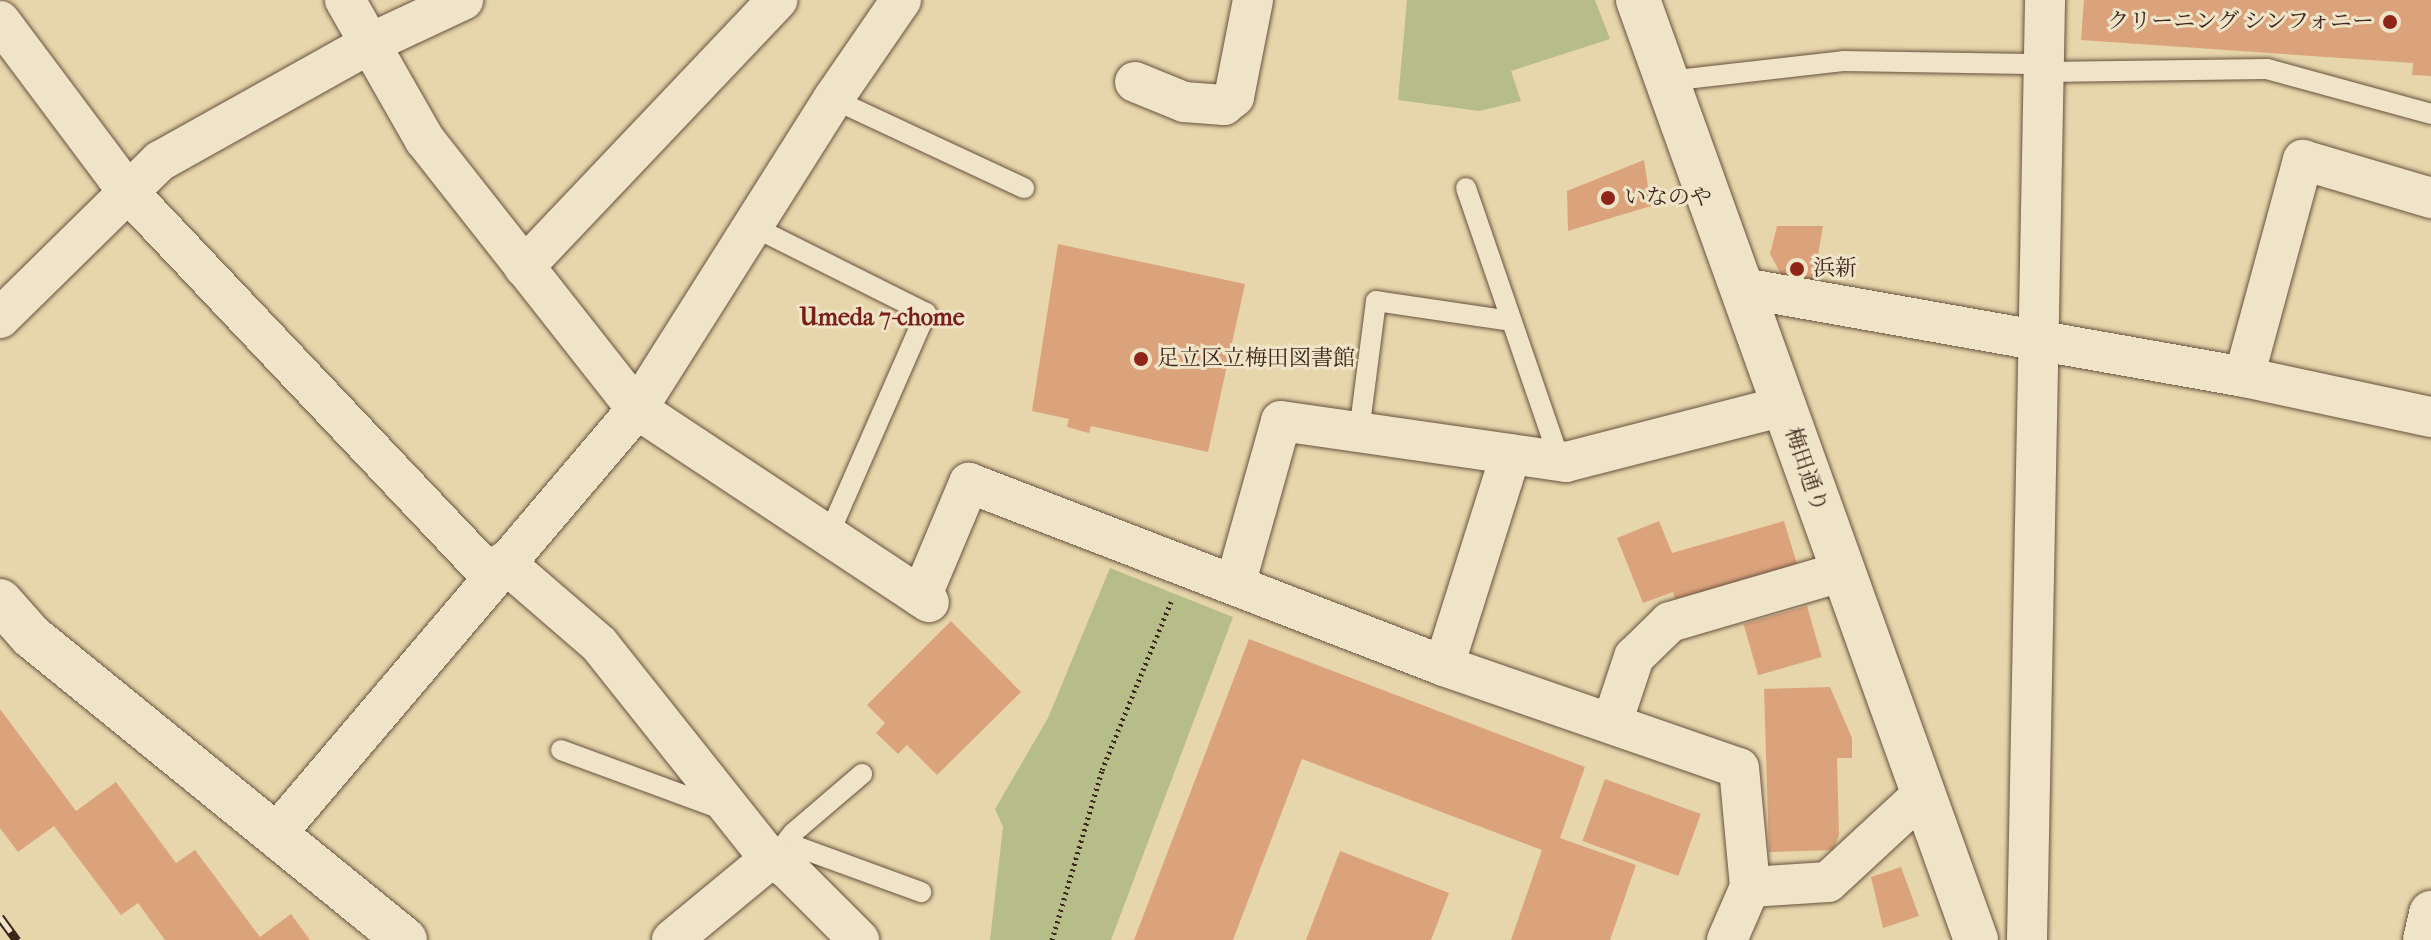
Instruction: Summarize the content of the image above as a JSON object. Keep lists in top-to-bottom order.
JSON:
{
  "streets": {
    "street": ["梅田通り"]
  },
  "districts": ["Umeda 7-chome"],
  "places": [
    "クリーニング シンフォニー",
    "いなのや",
    "浜新",
    "足立区立梅田図書館"
  ]
}
